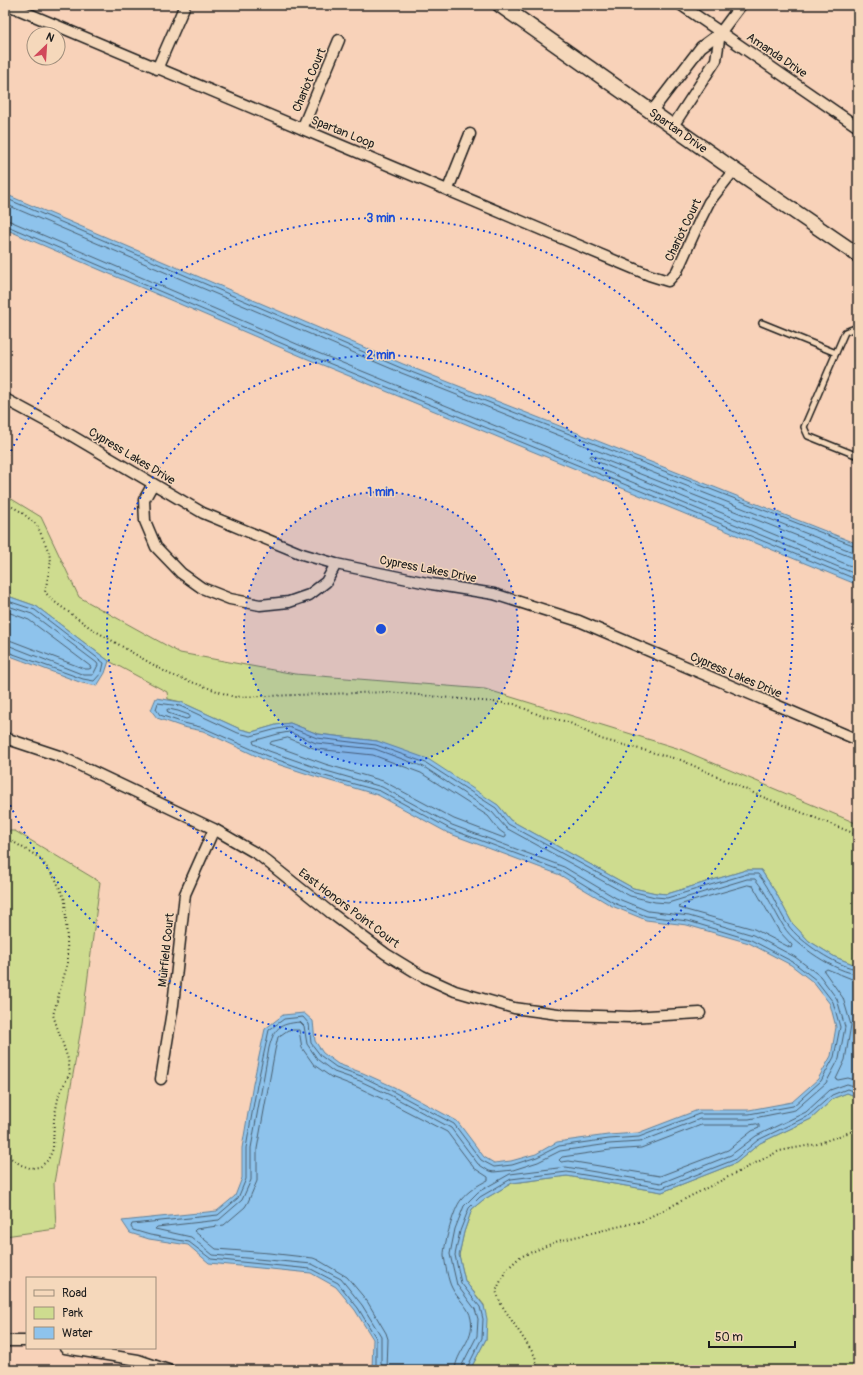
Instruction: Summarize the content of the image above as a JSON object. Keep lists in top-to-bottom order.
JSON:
{
  "streets": {
    "street": [
      "Amanda Drive",
      "Chariot Court",
      "Spartan Drive",
      "Spartan Loop",
      "Cypress Lakes Drive",
      "East Honors Point Court",
      "Muirfield Court"
    ]
  },
  "crossings": [
    ["Chariot Court", "Spartan Drive"],
    ["Chariot Court", "Spartan Loop"],
    ["East Honors Point Court", "Muirfield Court"]
  ],
  "legend": ["Road", "Park", "Water"],
  "scale_bar": "50 m",
  "north": "top right",
  "rings": ["3 min", "2 min", "1 min"]
}
